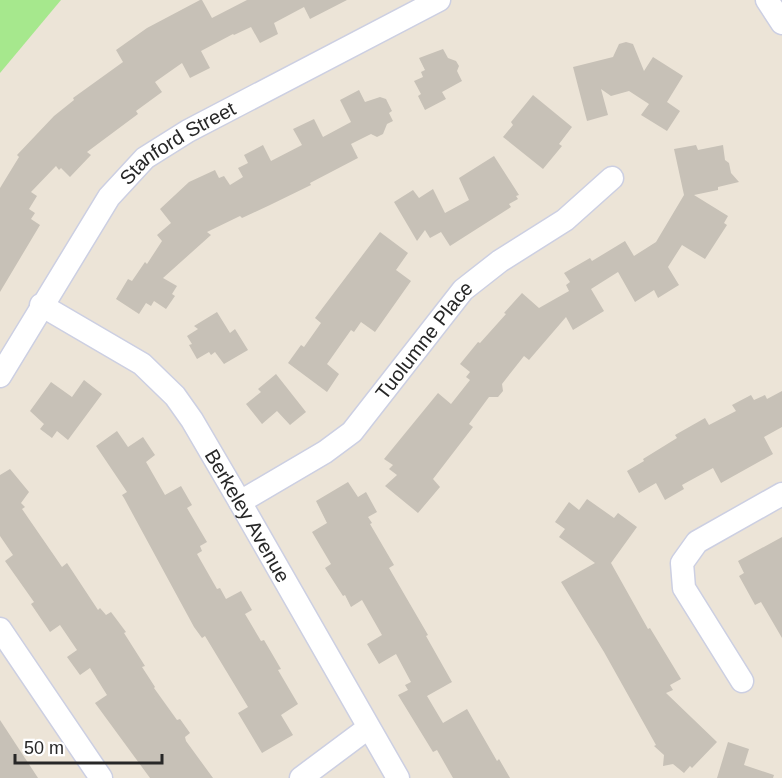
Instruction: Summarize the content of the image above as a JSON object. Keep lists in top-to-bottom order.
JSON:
{
  "streets": {
    "street": ["Stanford Street", "Tuolumne Place", "Berkeley Avenue"]
  },
  "crossings": [
    ["Stanford Street", "Berkeley Avenue"],
    ["Tuolumne Place", "Berkeley Avenue"]
  ],
  "scale_bar": "50 m"
}
